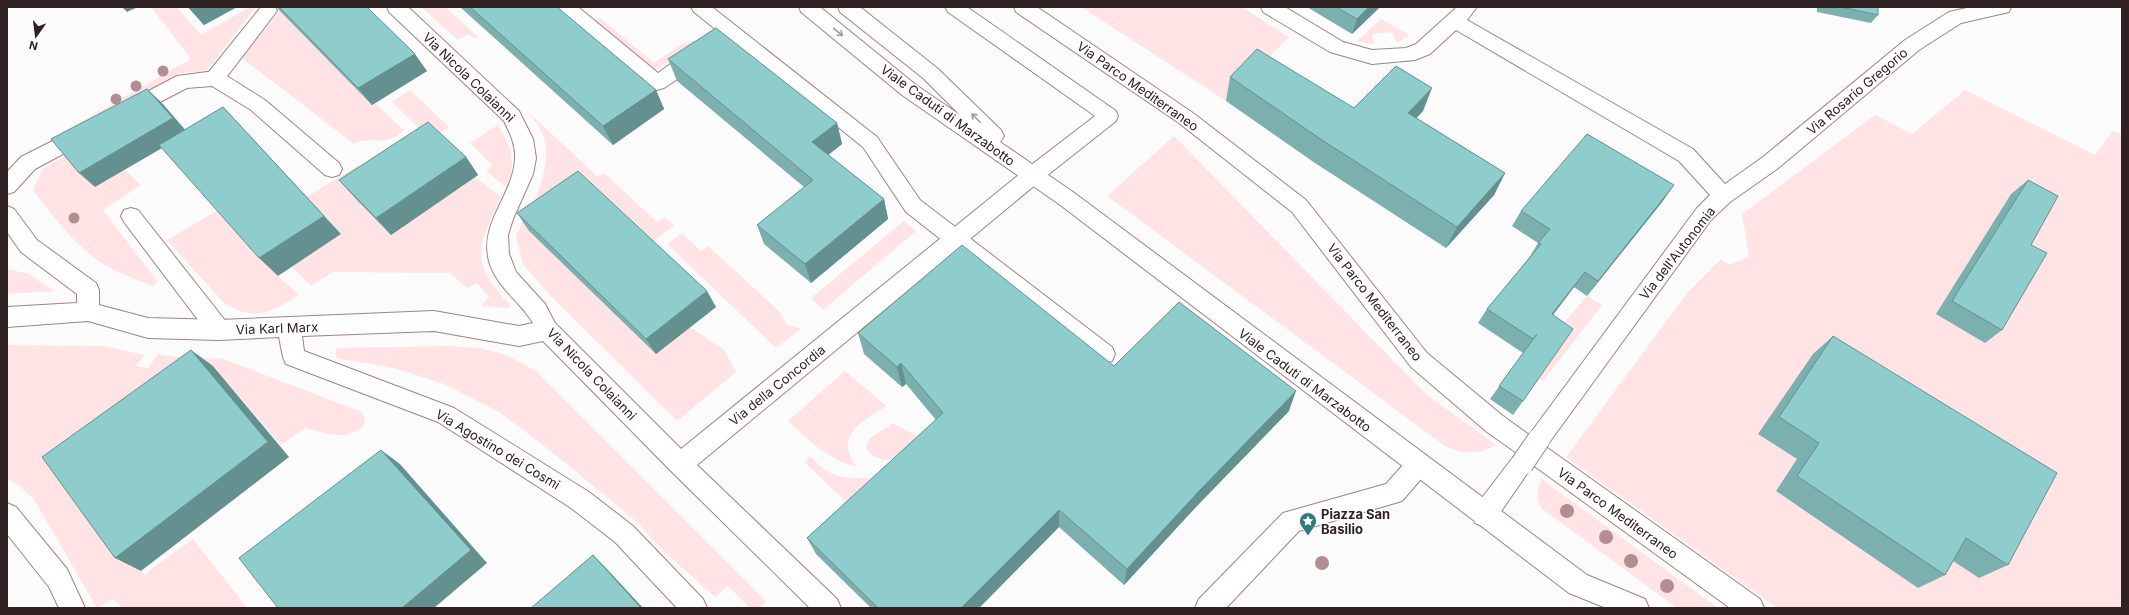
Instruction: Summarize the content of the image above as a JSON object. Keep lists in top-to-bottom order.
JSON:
{
  "streets": {
    "street": [
      "Via Nicola Colaianni",
      "Via Parco Mediterraneo",
      "Via Rosario Gregorio",
      "Viale Caduti di Marzabotto",
      "Via dell'Autonomia",
      "Via Karl Marx",
      "Via della Concordia",
      "Via Agostino dei Cosmi"
    ]
  },
  "crossings": [
    ["Via Nicola Colaianni", "Via Karl Marx"],
    ["Via Nicola Colaianni", "Via della Concordia"],
    ["Via Rosario Gregorio", "Via dell'Autonomia"],
    ["Viale Caduti di Marzabotto", "Via dell'Autonomia"],
    ["Viale Caduti di Marzabotto", "Via della Concordia"],
    ["Via Karl Marx", "Via Agostino dei Cosmi"]
  ],
  "places": {
    "place": ["Piazza San Basilio"]
  },
  "north": "bottom"
}
